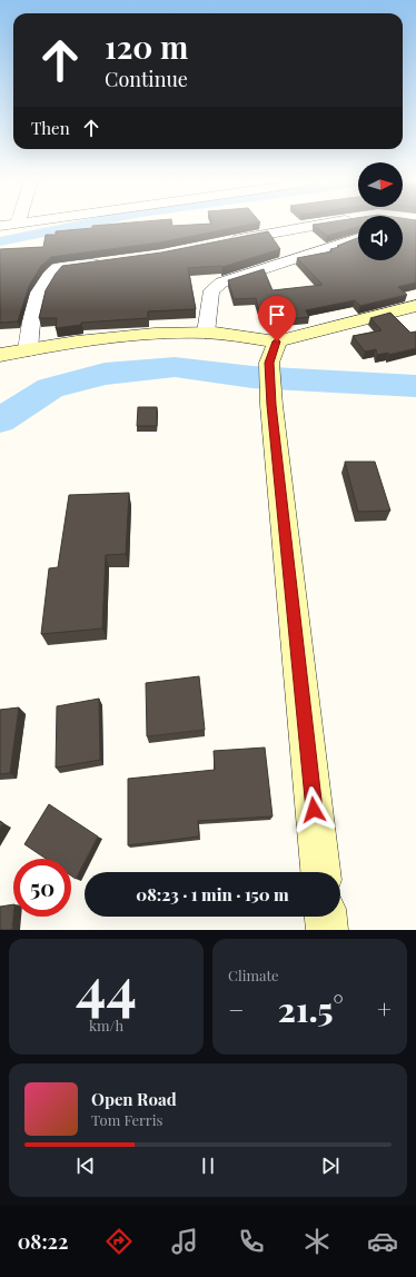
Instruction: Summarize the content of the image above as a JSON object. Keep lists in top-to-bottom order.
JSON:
{
  "north": "right",
  "page": {
    "turn": ["120 m", "Continue"],
    "then": "Then",
    "limit": "50",
    "trip": "08:23 · 1 min · 150 m",
    "tile": [
      ["44", "km/h"],
      "Climate"
    ],
    "heat": ["−", "21.5°", "+"],
    "song": ["Open Road", "Tom Ferris"],
    "tabs": "08:22"
  }
}
